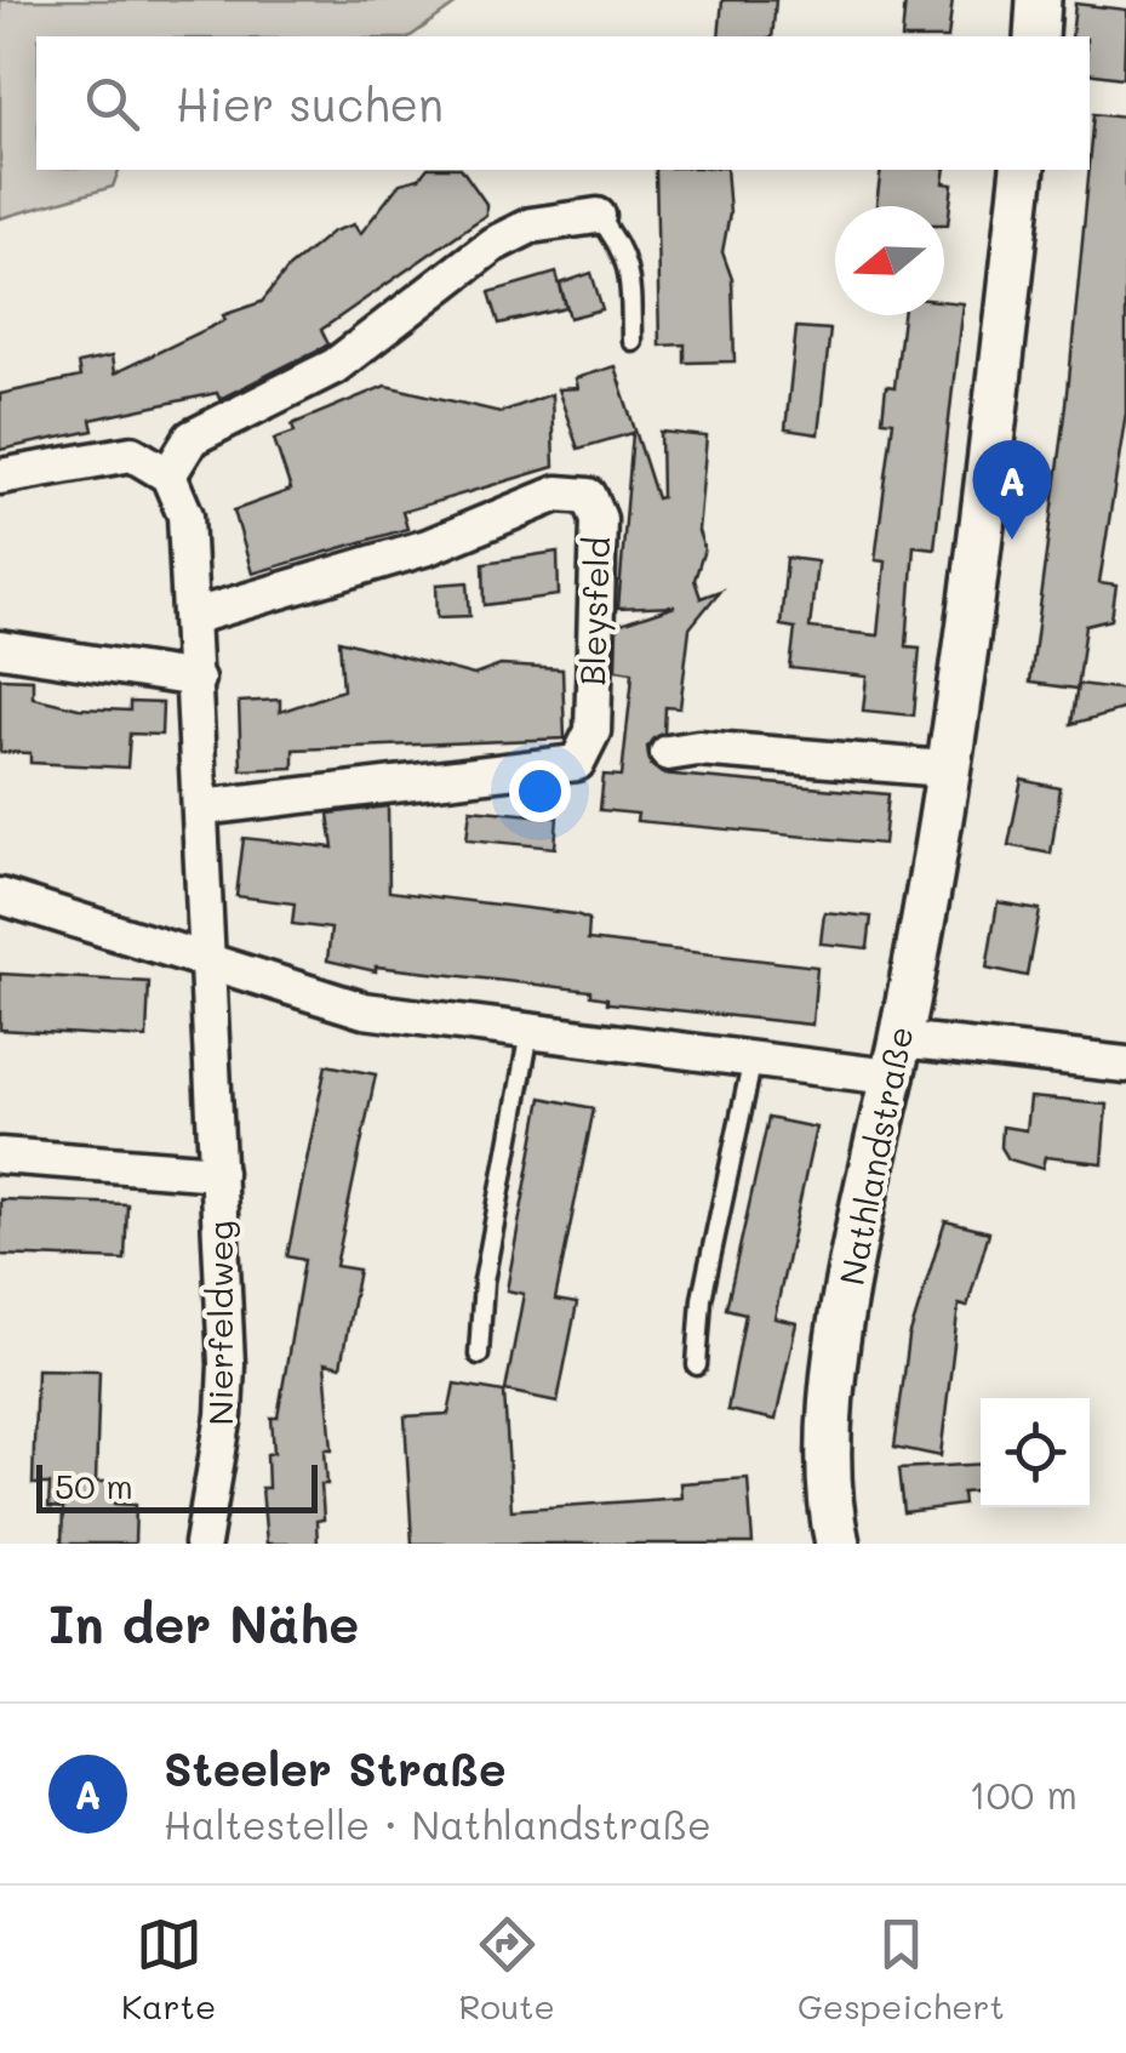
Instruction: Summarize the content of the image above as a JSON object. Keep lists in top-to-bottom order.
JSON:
{
  "streets": {
    "street": ["Bleysfeld", "Nathlandstraße", "Nierfeldweg"]
  },
  "scale_bar": "50 m",
  "north": "left",
  "page": {
    "search": "Hier suchen",
    "pins": "A",
    "scale": "50 m",
    "heading": "In der Nähe",
    "list": [
      {
        "mark": "A",
        "name": "Steeler Straße",
        "note": "Haltestelle · Nathlandstraße",
        "value": "100 m"
      }
    ],
    "nav": ["Karte", "Route", "Gespeichert"]
  }
}
